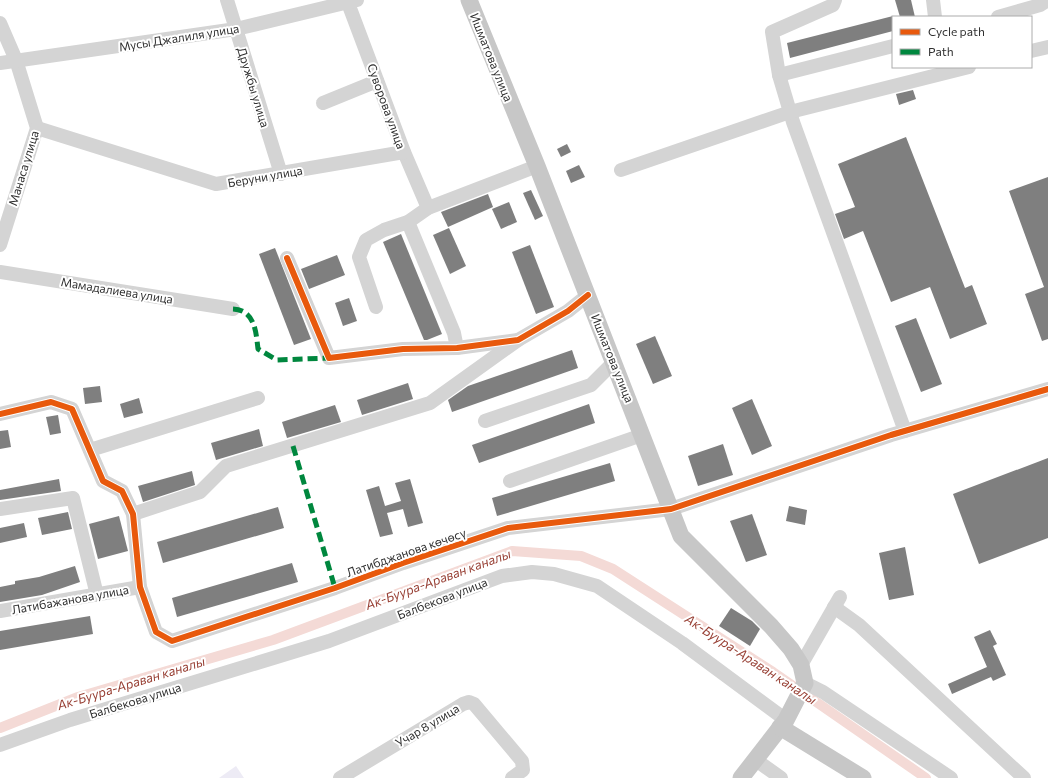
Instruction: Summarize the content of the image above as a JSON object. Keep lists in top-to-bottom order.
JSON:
{
  "streets": {
    "main road": ["Ишматова улица"],
    "street": [
      "Мусы Джалиля улица",
      "Дружбы улица",
      "Суворова улица",
      "Манаса улица",
      "Беруни улица",
      "Мамадалиева улица",
      "Латибджанова көчөсү",
      "Балбекова улица",
      "Латибажанова улица",
      "Учар 8 улица"
    ]
  },
  "crossings": [
    ["Мусы Джалиля улица", "Дружбы улица"],
    ["Мусы Джалиля улица", "Суворова улица"],
    ["Мусы Джалиля улица", "Манаса улица"],
    ["Ишматова улица", "Латибджанова көчөсү"],
    ["Дружбы улица", "Беруни улица"],
    ["Суворова улица", "Беруни улица"],
    ["Манаса улица", "Беруни улица"],
    ["Латибджанова көчөсү", "Латибажанова улица"]
  ],
  "water": ["Ак-Буура-Араван каналы"],
  "legend": ["Cycle path", "Path"]
}
